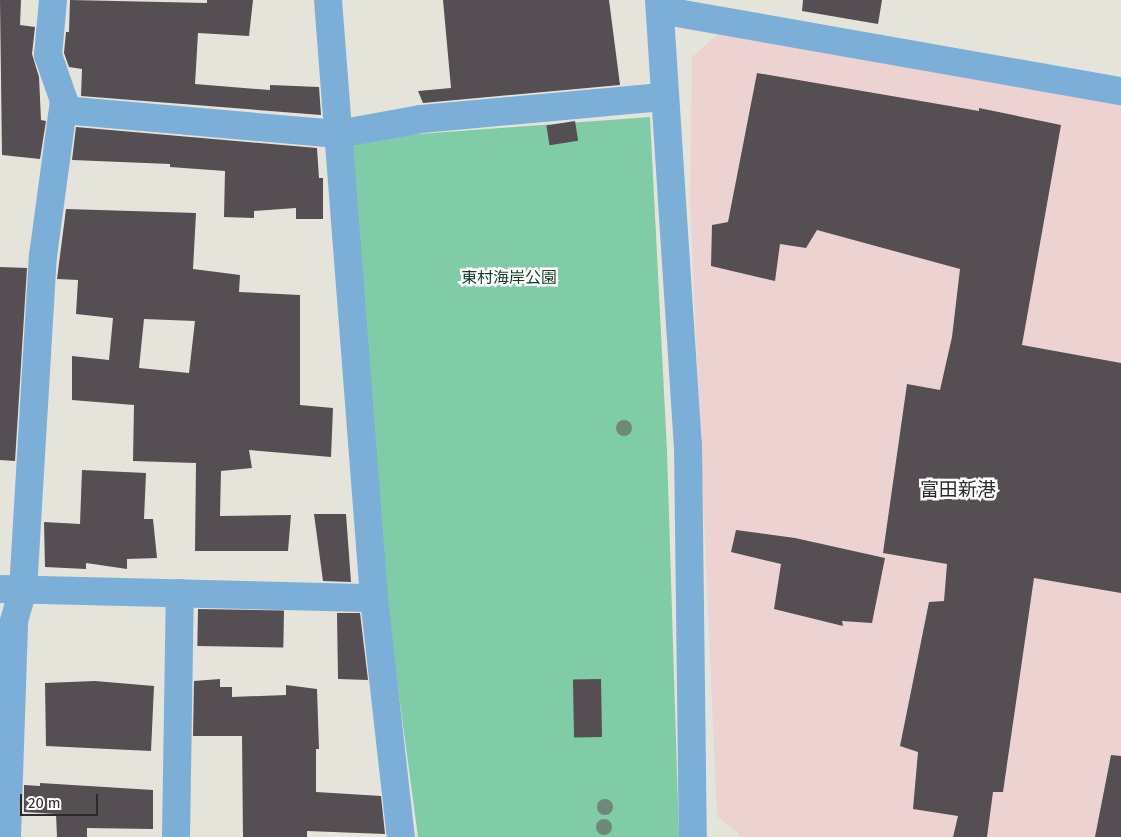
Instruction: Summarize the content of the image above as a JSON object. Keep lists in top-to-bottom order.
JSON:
{
  "districts": ["富田新港"],
  "parks": ["東村海岸公園"],
  "scale_bar": "20 m"
}
